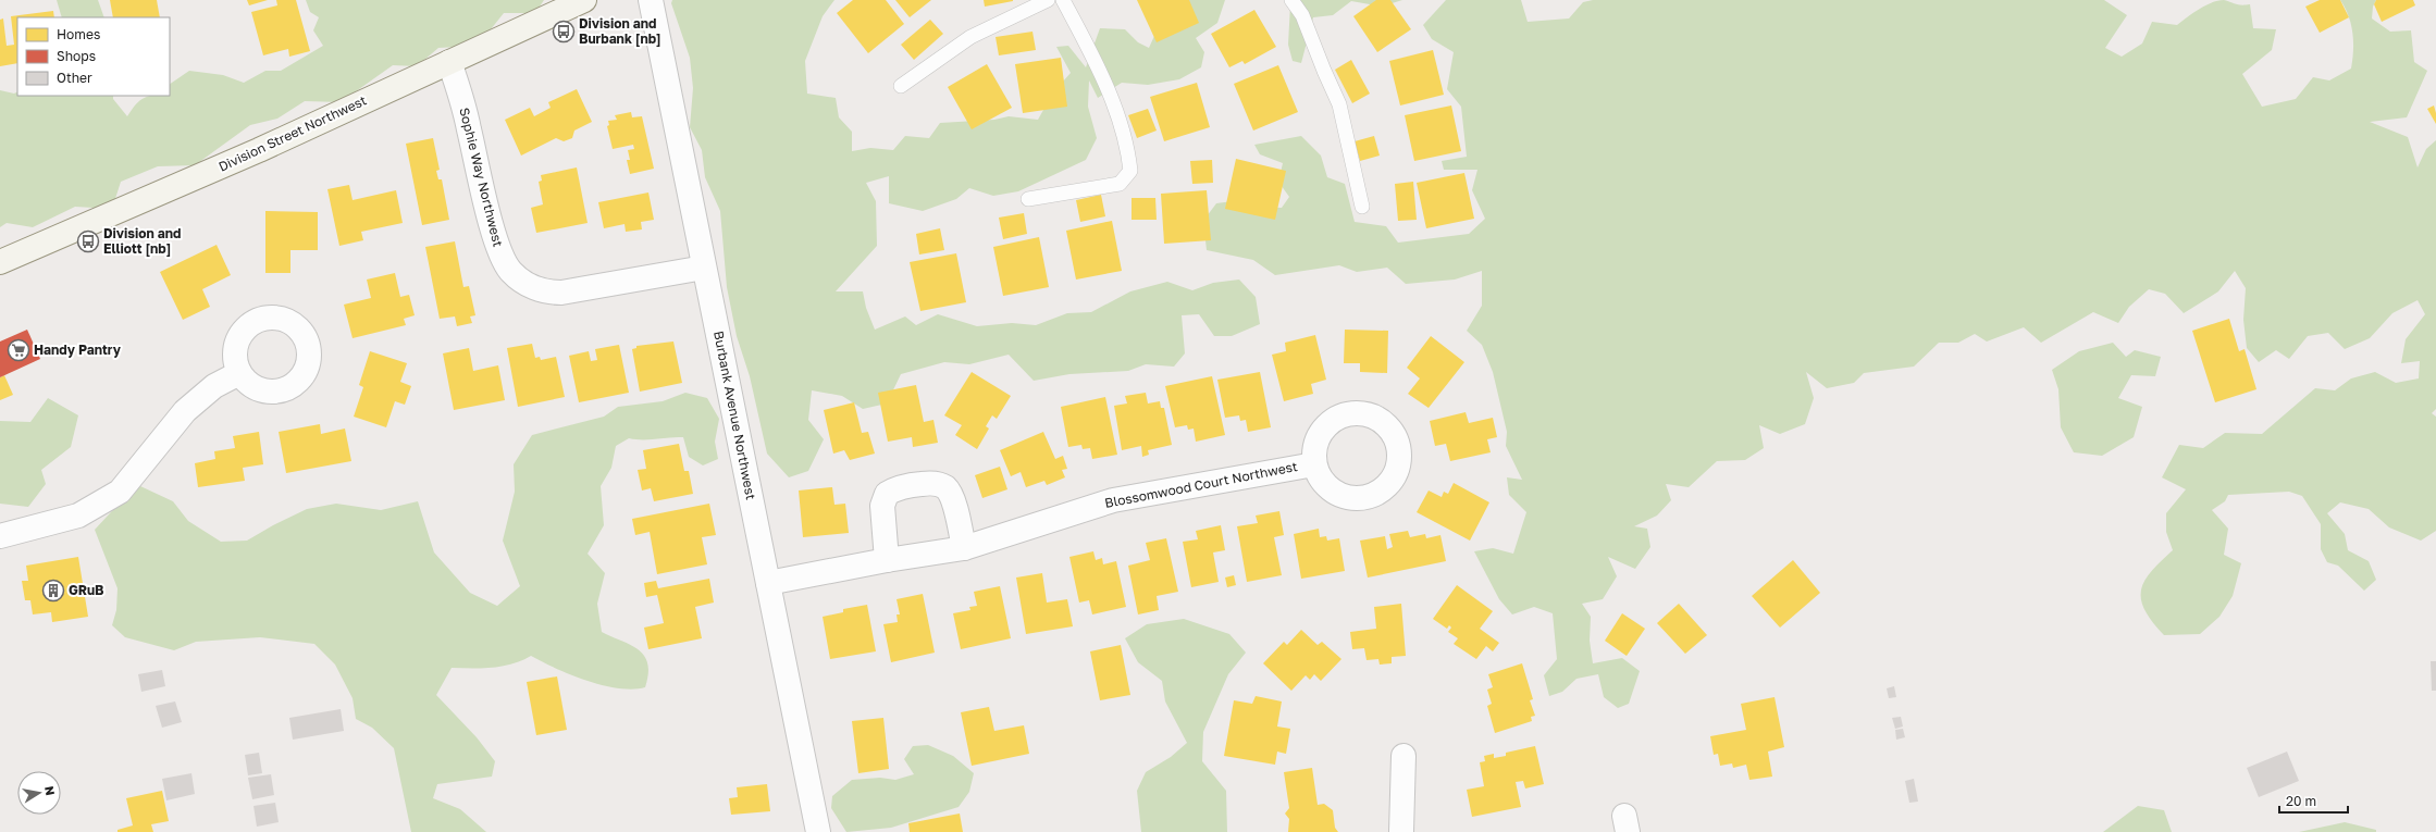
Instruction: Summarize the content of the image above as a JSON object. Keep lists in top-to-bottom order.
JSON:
{
  "streets": {
    "street": [
      "Division Street Northwest",
      "Sophie Way Northwest",
      "Burbank Avenue Northwest",
      "Blossomwood Court Northwest"
    ]
  },
  "crossings": [
    ["Division Street Northwest", "Sophie Way Northwest"],
    ["Sophie Way Northwest", "Burbank Avenue Northwest"],
    ["Burbank Avenue Northwest", "Blossomwood Court Northwest"]
  ],
  "places": {
    "bus stop": ["Division and Burbank [nb]", "Division and Elliott [nb]"],
    "supermarket": ["Handy Pantry"],
    "building": ["GRuB"]
  },
  "legend": ["Homes", "Shops", "Other"],
  "scale_bar": "20 m",
  "north": "right"
}
